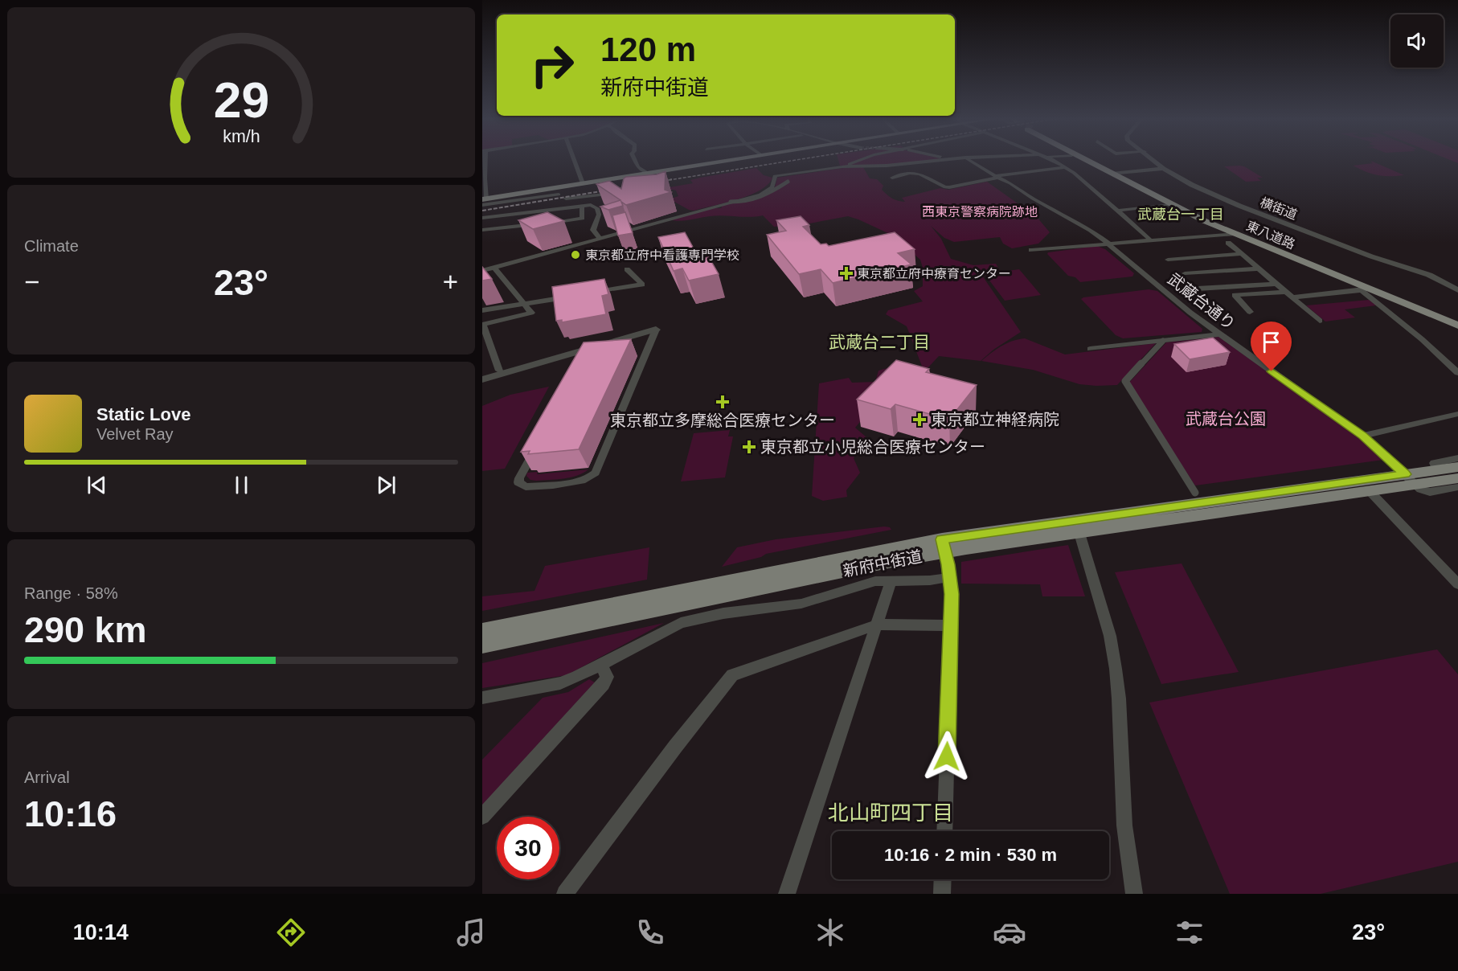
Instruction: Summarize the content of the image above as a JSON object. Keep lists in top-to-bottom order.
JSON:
{
  "streets": {
    "main road": ["東八道路", "新府中街道"],
    "street": ["横街道", "武蔵台通り"]
  },
  "crossings": [
    ["武蔵台通り", "新府中街道"]
  ],
  "districts": ["武蔵台一丁目", "武蔵台二丁目", "北山町四丁目"],
  "parks": ["西東京警察病院跡地", "武蔵台公園"],
  "places": {
    "other": ["東京都立府中看護専門学校"],
    "health": [
      "東京都立府中療育センター",
      "東京都立多摩総合医療センター",
      "東京都立神経病院",
      "東京都立小児総合医療センター"
    ]
  },
  "page": {
    "turn": ["120 m", "新府中街道"],
    "tile": [
      "Climate",
      ["Range · 58%", "290 km"],
      ["Arrival", "10:16"]
    ],
    "heat": ["−", "23°", "+"],
    "song": ["Static Love", "Velvet Ray"],
    "limit": "30",
    "trip": "10:16 · 2 min · 530 m",
    "tabs": ["10:14", "23°"],
    "gauge": ["29", "km/h"]
  }
}
